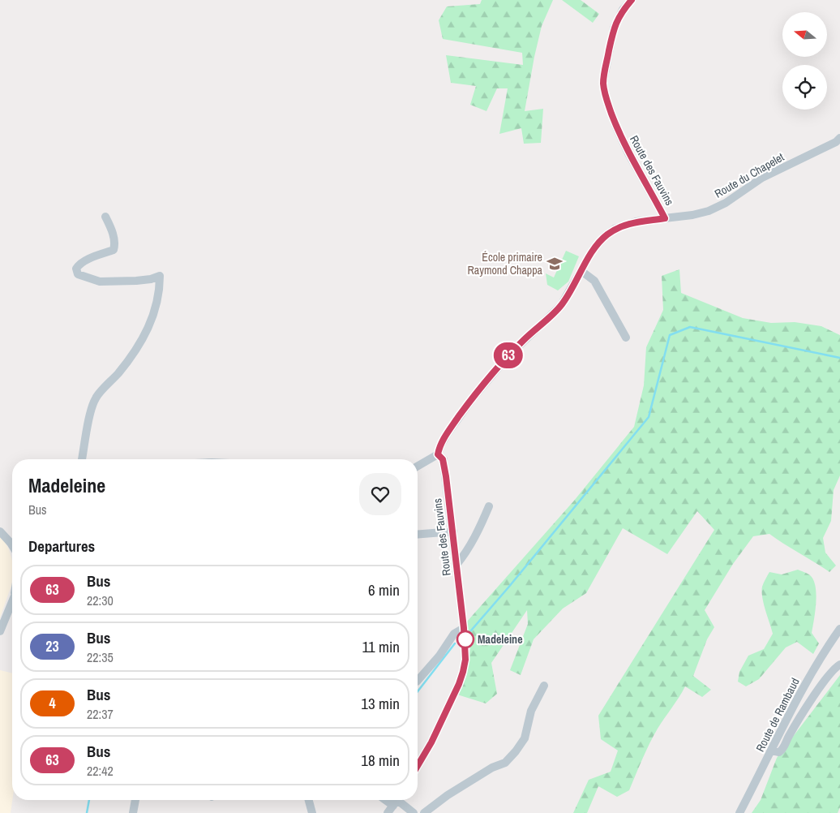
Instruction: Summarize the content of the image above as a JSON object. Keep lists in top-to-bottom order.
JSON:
{
  "streets": {
    "street": ["Route des Fauvins", "Route du Chapelet", "Route de Rambaud"]
  },
  "crossings": [
    ["Route des Fauvins", "Route du Chapelet"]
  ],
  "places": {
    "school or university": ["École primaire Raymond Chappa"],
    "other": ["Madeleine"]
  },
  "lines": ["bus line 63"],
  "north": "left",
  "page": {
    "on_map": "63",
    "heading": [
      ["Madeleine", "Bus"],
      "Departures"
    ],
    "list": [
      {
        "mark": "63",
        "name": "Bus",
        "note": "22:30",
        "value": "6 min"
      },
      {
        "mark": "23",
        "name": "Bus",
        "note": "22:35",
        "value": "11 min"
      },
      {
        "mark": "4",
        "name": "Bus",
        "note": "22:37",
        "value": "13 min"
      },
      {
        "mark": "63",
        "name": "Bus",
        "note": "22:42",
        "value": "18 min"
      }
    ]
  }
}
